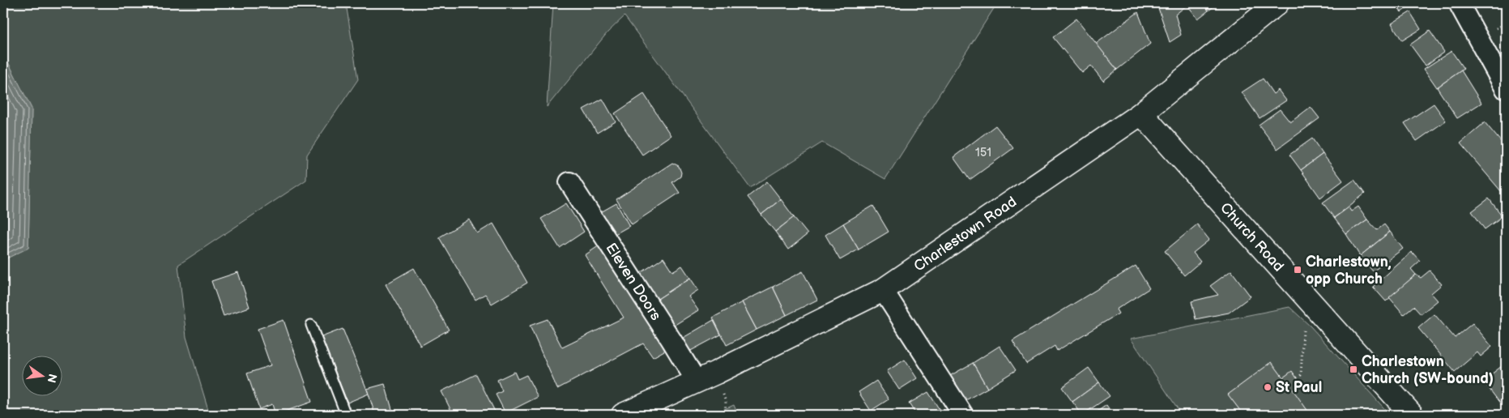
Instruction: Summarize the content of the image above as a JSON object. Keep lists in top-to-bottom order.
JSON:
{
  "streets": {
    "street": ["Charlestown Road", "Church Road", "Eleven Doors"]
  },
  "crossings": [
    ["Charlestown Road", "Church Road"],
    ["Charlestown Road", "Eleven Doors"]
  ],
  "places": {
    "transit": ["Charlestown, opp Church", "Charlestown Church (SW-bound)"],
    "other": ["St Paul"]
  },
  "house_numbers": ["151"],
  "north": "right"
}
